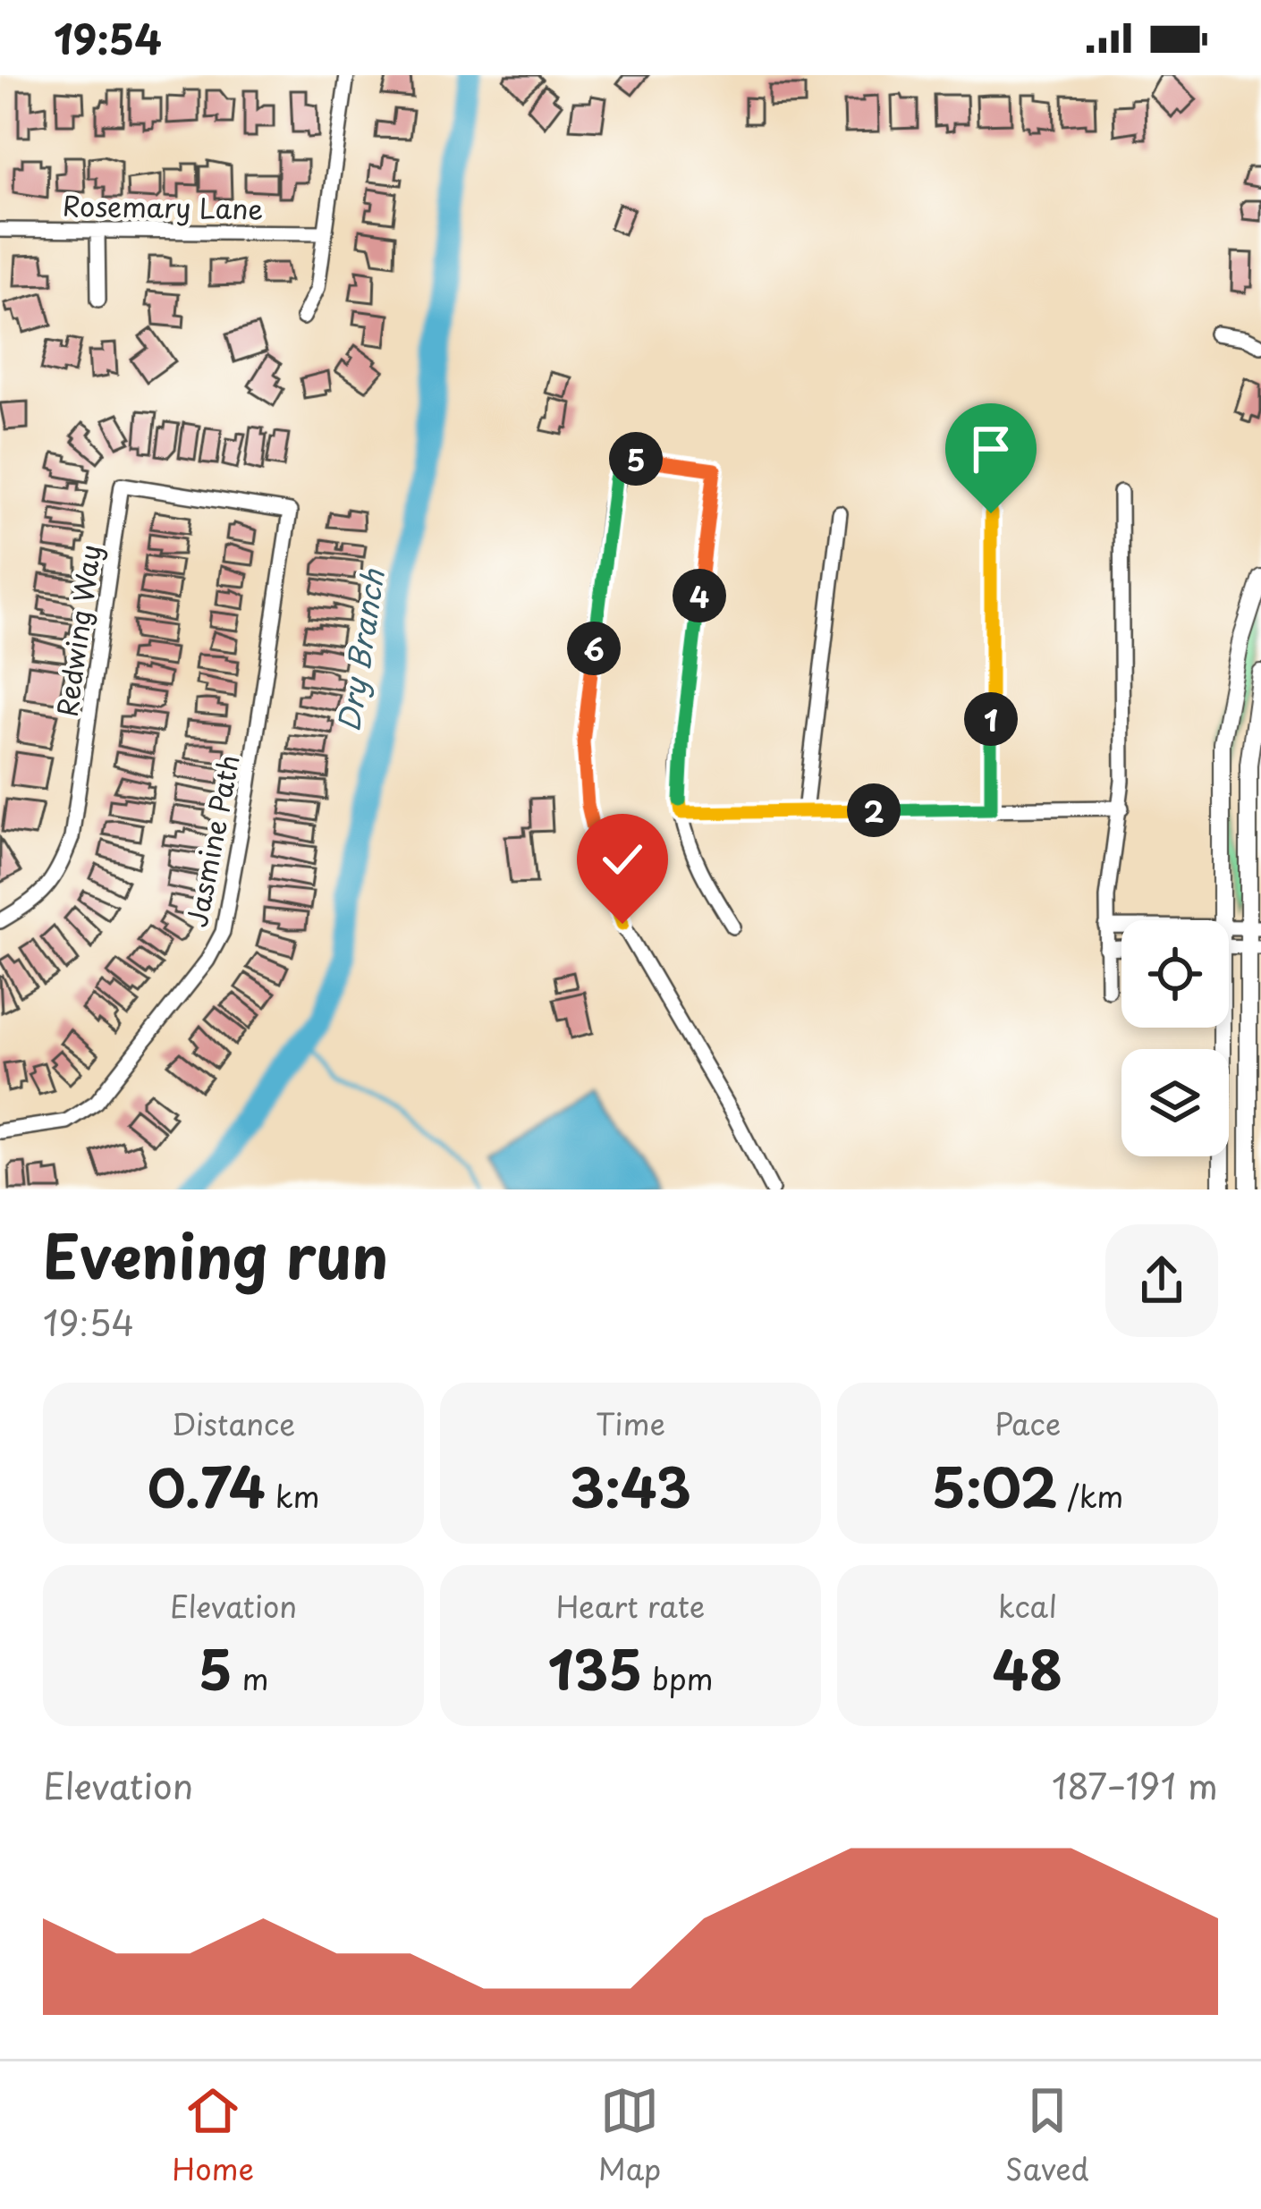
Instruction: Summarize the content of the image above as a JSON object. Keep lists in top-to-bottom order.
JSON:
{
  "streets": {
    "street": ["Rosemary Lane", "Redwing Way", "Jasmine Path"]
  },
  "crossings": [
    ["Redwing Way", "Jasmine Path"]
  ],
  "water": ["Dry Branch"],
  "page": {
    "status": "19:54",
    "pins": [
      "5",
      "4",
      "6",
      "1",
      "2"
    ],
    "heading": ["Evening run", "19:54"],
    "stats": [
      ["Distance", "0.74 km"],
      ["Time", "3:43"],
      ["Pace", "5:02 /km"],
      ["Elevation", "5 m"],
      ["Heart rate", "135 bpm"],
      ["kcal", "48"]
    ],
    "chart": ["Elevation", "187–191 m"],
    "tabs": ["Home", "Map", "Saved"]
  }
}
